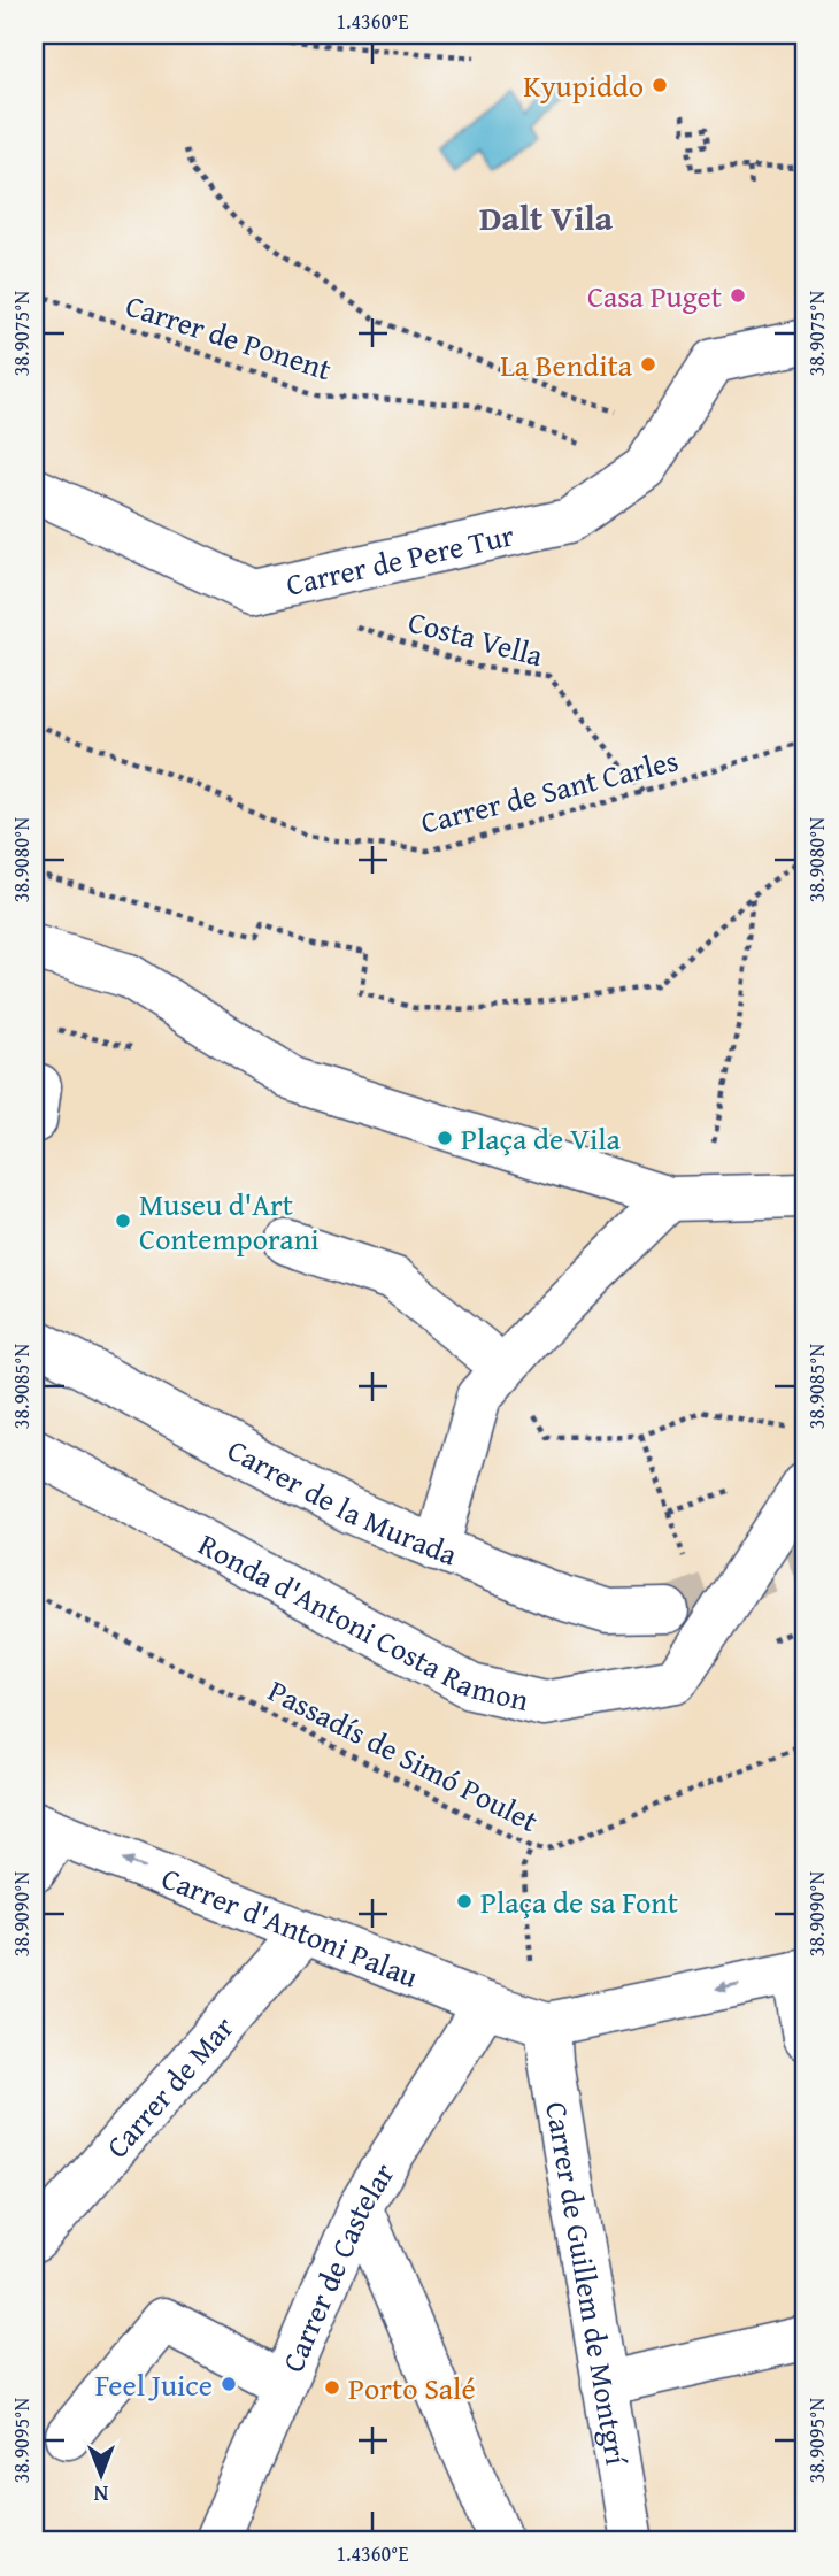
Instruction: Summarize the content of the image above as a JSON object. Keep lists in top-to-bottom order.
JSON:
{
  "streets": {
    "street": [
      "Carrer de Pere Tur",
      "Carrer de la Murada",
      "Ronda d'Antoni Costa Ramon",
      "Carrer d'Antoni Palau",
      "Carrer de Mar",
      "Carrer de Castelar",
      "Carrer de Guillem de Montgrí"
    ],
    "path": [
      "Carrer de Ponent",
      "Costa Vella",
      "Carrer de Sant Carles",
      "Passadís de Simó Poulet"
    ]
  },
  "crossings": [
    ["Carrer de Ponent", "Carrer de Pere Tur"],
    ["Costa Vella", "Carrer de Sant Carles"],
    ["Carrer d'Antoni Palau", "Carrer de Mar"],
    ["Carrer d'Antoni Palau", "Carrer de Castelar"],
    ["Carrer d'Antoni Palau", "Carrer de Guillem de Montgrí"],
    ["Carrer de Castelar", "Carrer de Guillem de Montgrí"]
  ],
  "one_way": ["Carrer d'Antoni Palau"],
  "districts": ["Dalt Vila"],
  "places": [
    "Kyupiddo",
    "Casa Puget",
    "La Bendita",
    "Plaça de Vila",
    "Museu d'Art Contemporani",
    "Plaça de sa Font",
    "Feel Juice",
    "Porto Salé"
  ],
  "north": "bottom",
  "coordinates": [
    "1.4360°E",
    "38.9075°N",
    "38.9080°N",
    "38.9085°N",
    "38.9090°N",
    "38.9095°N"
  ]
}
